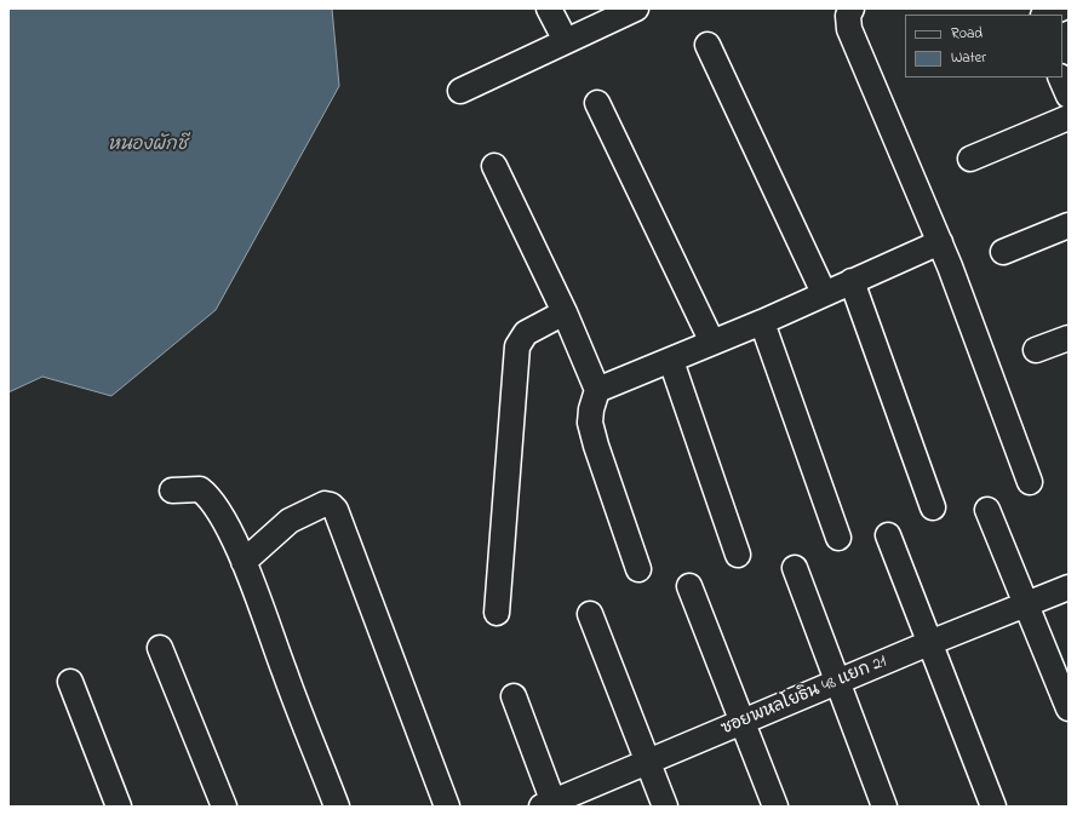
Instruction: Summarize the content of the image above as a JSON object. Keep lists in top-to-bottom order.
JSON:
{
  "streets": {
    "street": ["ซอยพหลโยธิน 48 แยก 21"]
  },
  "water": ["หนองผักชี"],
  "legend": ["Road", "Water"]
}
